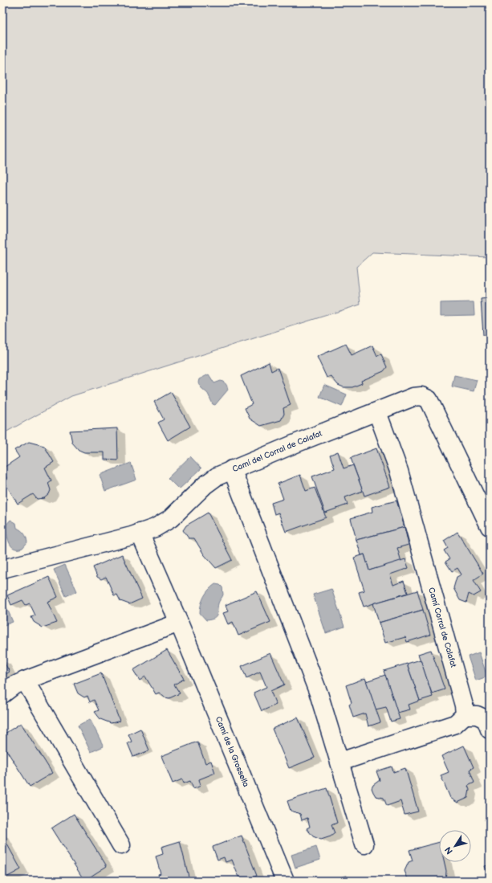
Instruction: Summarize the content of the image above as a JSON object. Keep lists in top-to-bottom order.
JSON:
{
  "streets": {
    "street": ["Camí del Corral de Calafat", "Camí Corral de Calafat", "Camí de la Grossella"]
  },
  "crossings": [
    ["Camí del Corral de Calafat", "Camí Corral de Calafat"],
    ["Camí del Corral de Calafat", "Camí de la Grossella"]
  ],
  "north": "bottom left"
}
